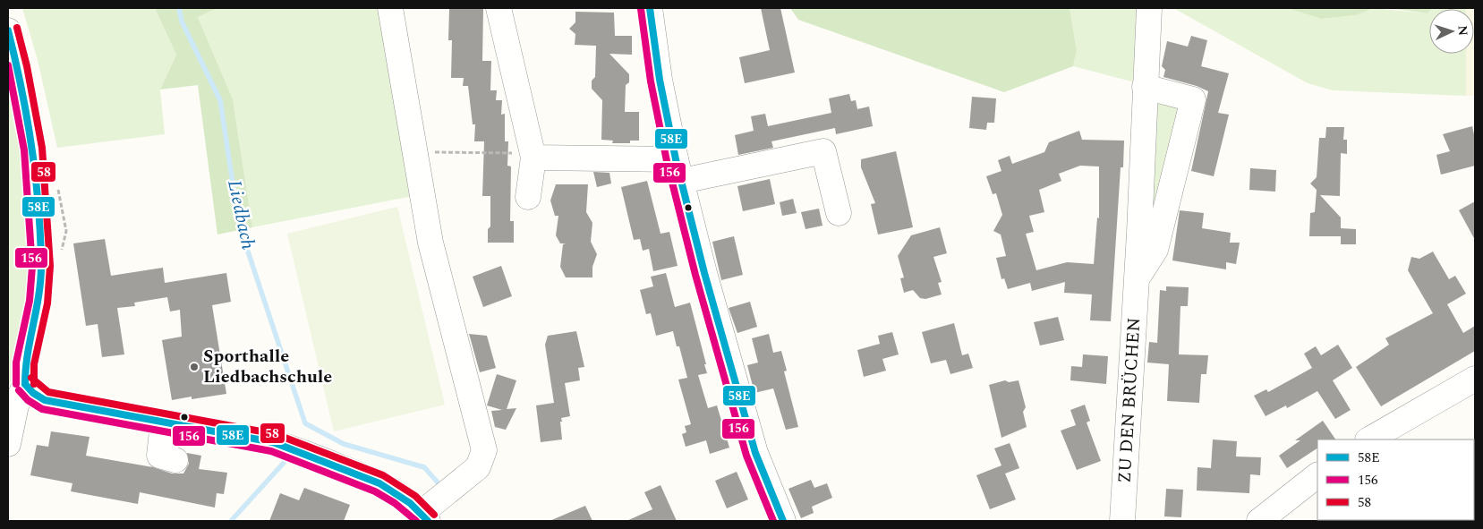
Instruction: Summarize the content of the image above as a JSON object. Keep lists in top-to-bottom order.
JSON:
{
  "streets": {
    "street": ["ZU DEN BRÜCHEN"]
  },
  "water": ["Liedbach"],
  "places": ["Sporthalle Liedbachschule"],
  "lines": ["transit line 58E", "transit line 156", "transit line 58"],
  "legend": ["58E", "156", "58"],
  "north": "right"
}
